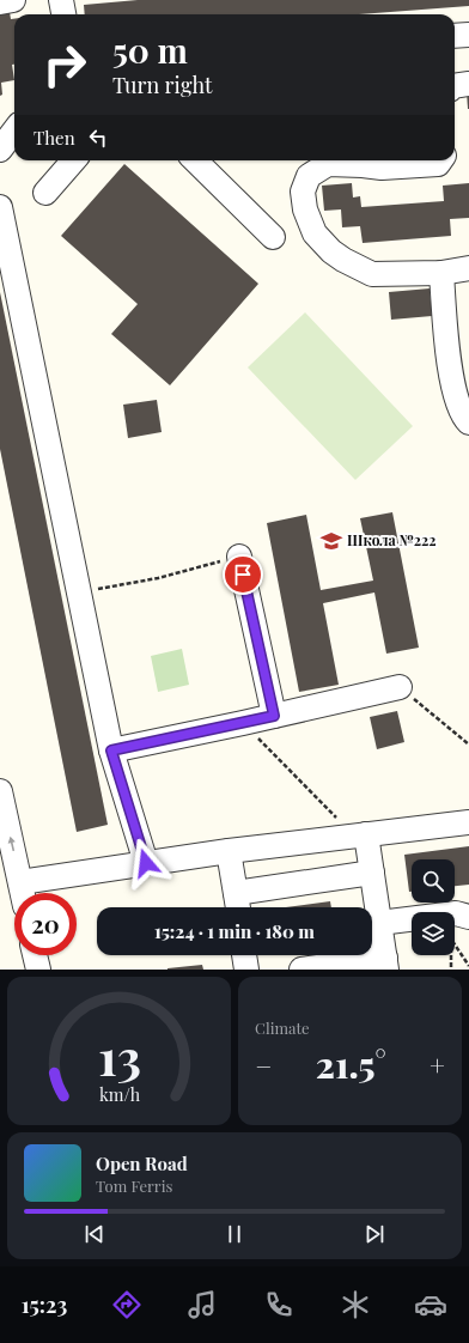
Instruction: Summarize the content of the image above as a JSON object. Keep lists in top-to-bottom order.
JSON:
{
  "places": {
    "school or university": ["Школа №222"]
  },
  "page": {
    "turn": ["50 m", "Turn right"],
    "then": "Then",
    "limit": "20",
    "trip": "15:24 · 1 min · 180 m",
    "tile": "Climate",
    "heat": ["−", "21.5°", "+"],
    "song": ["Open Road", "Tom Ferris"],
    "tabs": "15:23",
    "gauge": ["13", "km/h"]
  }
}
